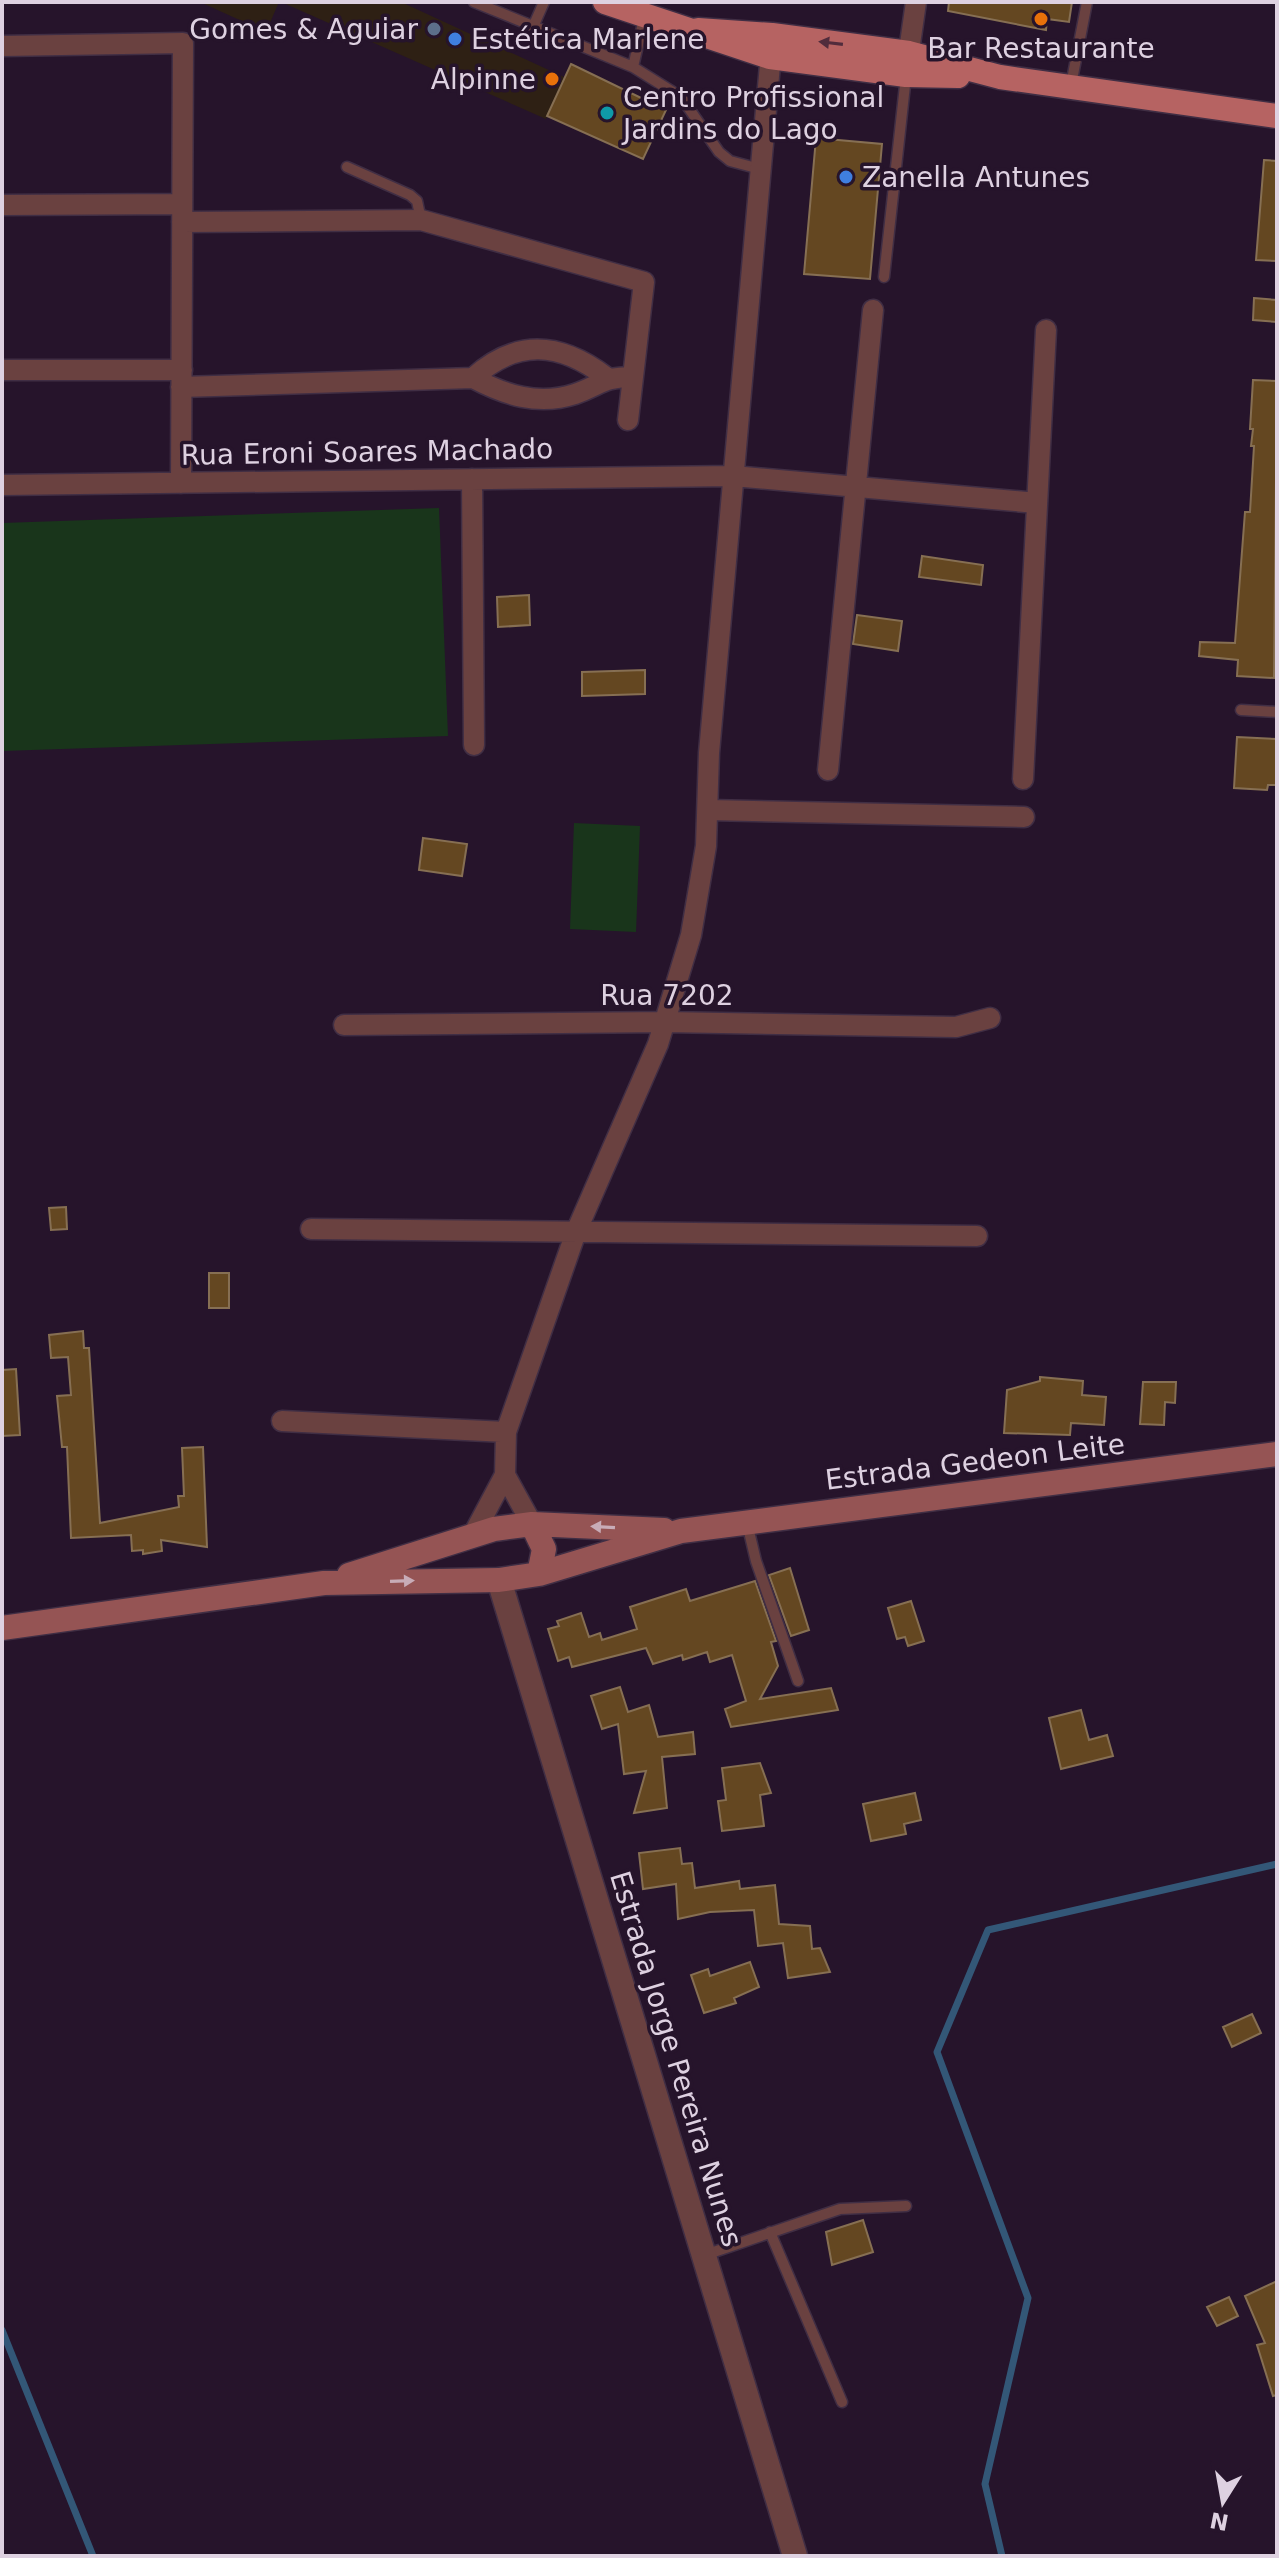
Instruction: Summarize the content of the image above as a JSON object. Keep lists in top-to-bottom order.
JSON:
{
  "streets": {
    "main road": ["Estrada Gedeon Leite"],
    "street": ["Rua Eroni Soares Machado", "Rua 7202", "Estrada Jorge Pereira Nunes"]
  },
  "crossings": [
    ["Estrada Gedeon Leite", "Estrada Jorge Pereira Nunes"]
  ],
  "places": [
    "Bar Restaurante",
    "Gomes & Aguiar",
    "Estética Marlene",
    "Alpinne",
    "Centro Profissional Jardins do Lago",
    "Zanella Antunes"
  ],
  "north": "bottom"
}
